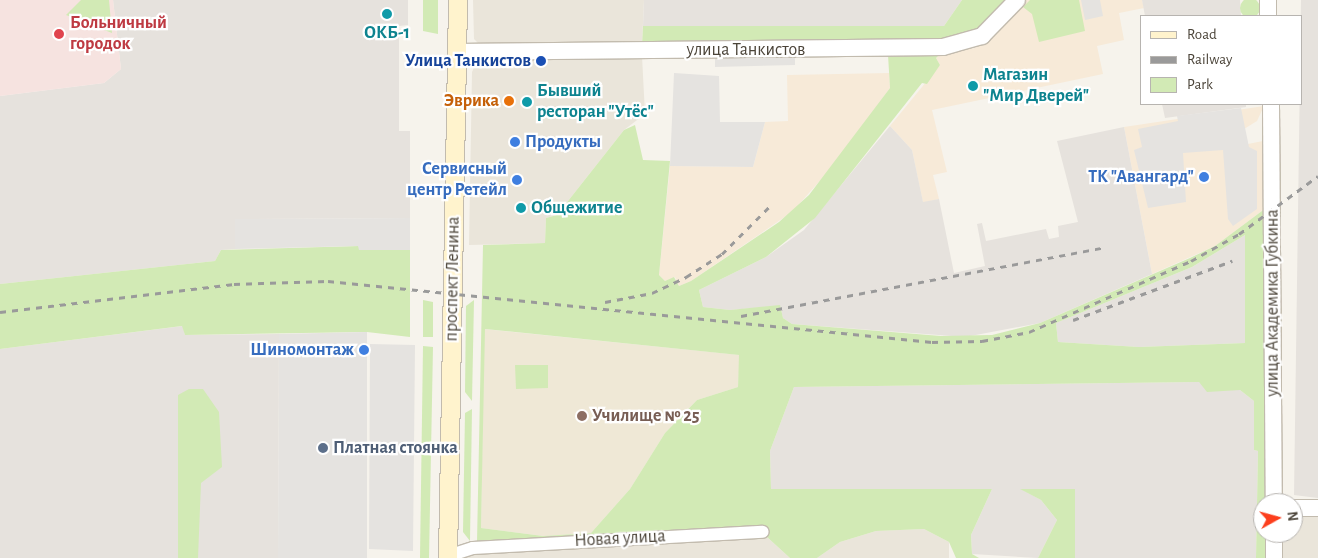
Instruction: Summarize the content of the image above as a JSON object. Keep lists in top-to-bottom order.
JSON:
{
  "streets": {
    "main road": ["проспект Ленина"],
    "street": ["улица Танкистов", "улица Академика Губкина", "Новая улица"]
  },
  "crossings": [
    ["улица Танкистов", "проспект Ленина"],
    ["проспект Ленина", "Новая улица"]
  ],
  "places": [
    "ОКБ-1",
    "Больничный городок",
    "Улица Танкистов",
    "Магазин \"Мир Дверей\"",
    "Эврика",
    "Бывший ресторан \"Утёс\"",
    "Продукты",
    "ТК \"Авангард\"",
    "Сервисный центр Ретейл",
    "Общежитие",
    "Шиномонтаж",
    "Училище № 25",
    "Платная стоянка"
  ],
  "legend": ["Road", "Railway", "Park"],
  "north": "right"
}
